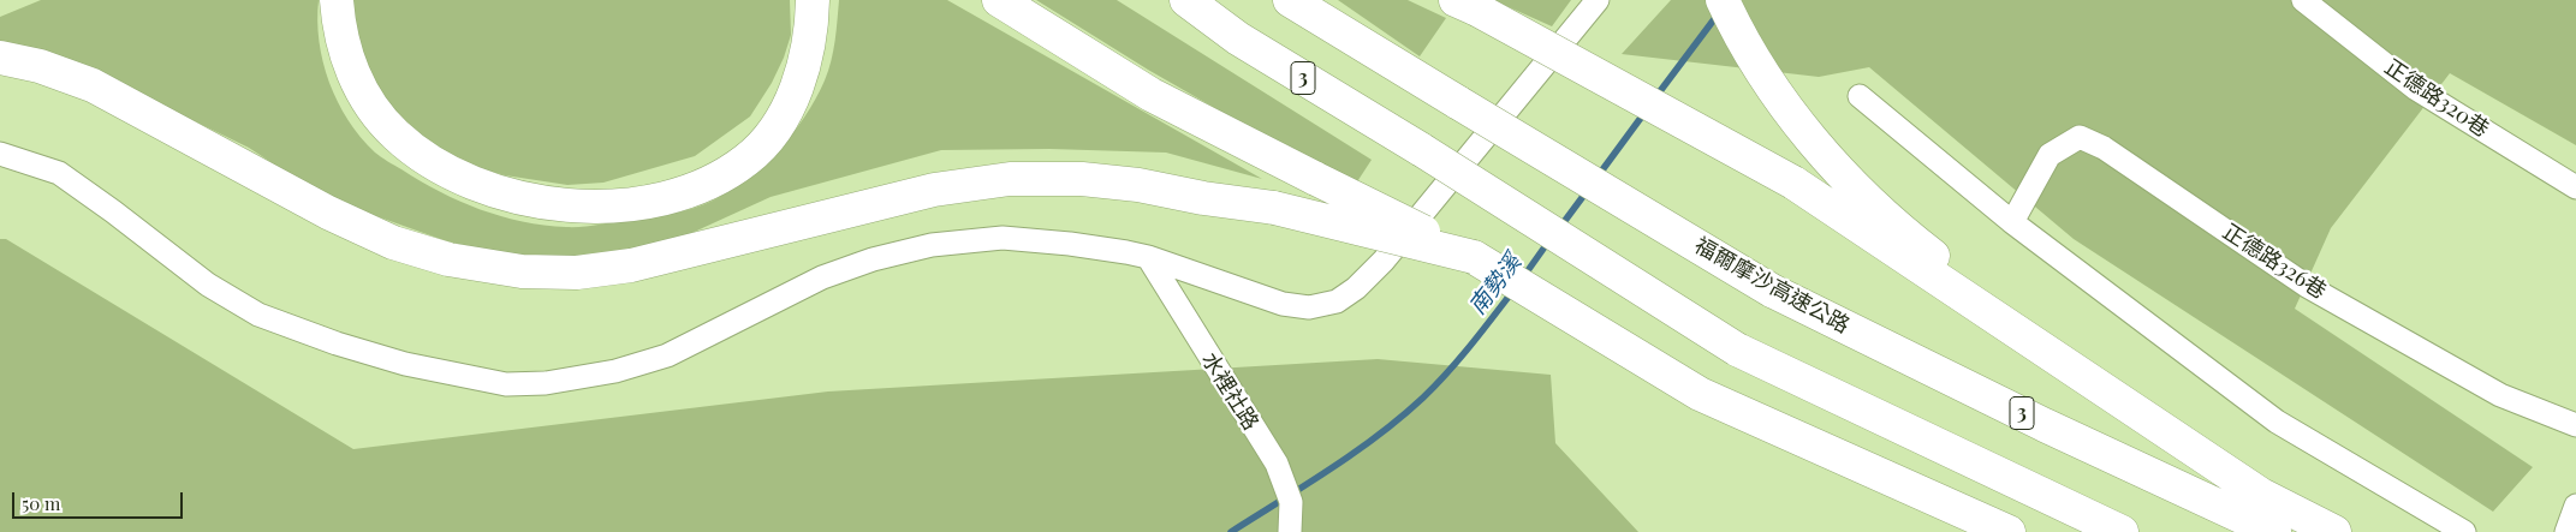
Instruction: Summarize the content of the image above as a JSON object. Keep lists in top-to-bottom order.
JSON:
{
  "streets": {
    "highway": ["3", "福爾摩沙高速公路"],
    "street": ["正德路320巷", "正德路326巷", "水裡社路"]
  },
  "water": ["南勢溪"],
  "scale_bar": "50 m"
}
